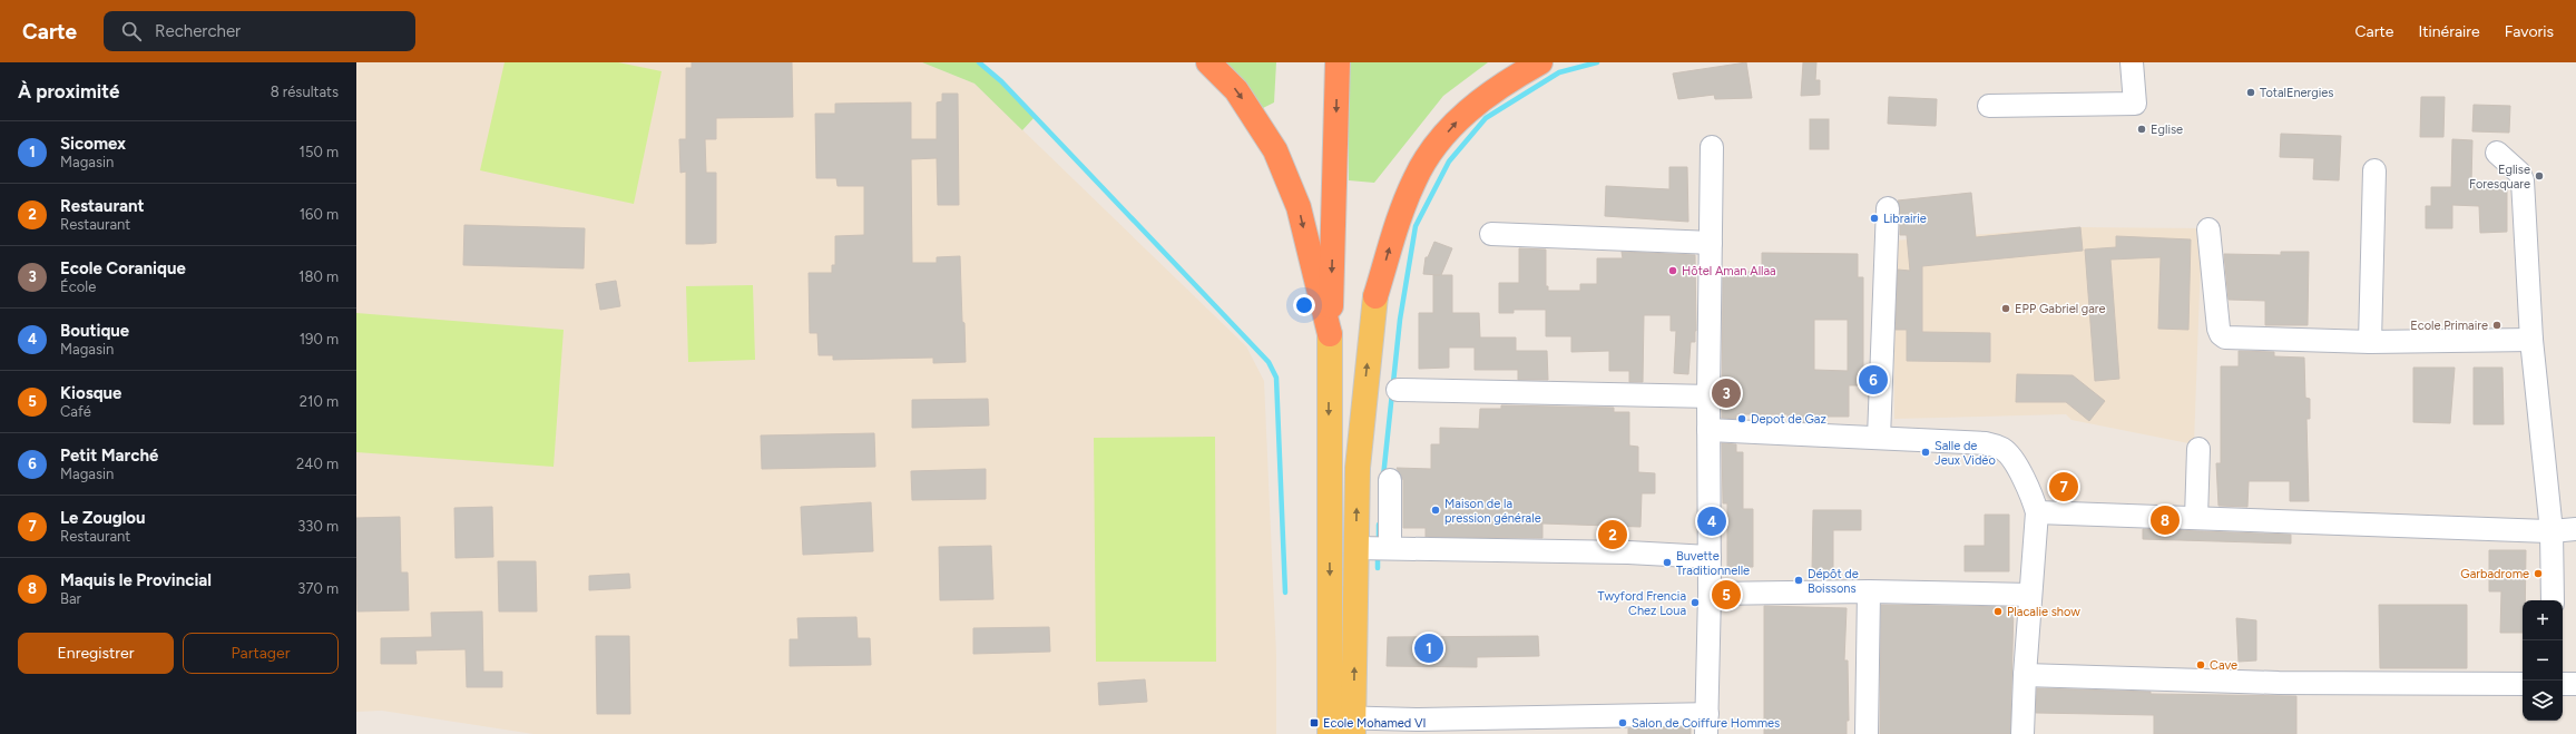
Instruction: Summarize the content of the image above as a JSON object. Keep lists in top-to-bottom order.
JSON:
{
  "places": {
    "other": [
      "TotalEnergies",
      "Eglise",
      "Eglise Foresquare",
      "Librairie",
      "Hôtel Aman Allaa",
      "EPP Gabriel gare",
      "Ecole Primaire",
      "Depot de Gaz",
      "Salle de Jeux Vidéo",
      "Maison de la pression générale",
      "Buvette Traditionnelle",
      "Garbadrome",
      "Dépôt de Boissons",
      "Twyford Frencia Chez Loua",
      "Placalie show",
      "Cave",
      "Salon de Coiffure Hommes"
    ],
    "transit": ["Ecole Mohamed VI"]
  },
  "page": {
    "header": "Carte",
    "search": "Rechercher",
    "nav": ["Carte", "Itinéraire", "Favoris"],
    "heading": ["À proximité", "8 résultats"],
    "list": [
      {
        "mark": "1",
        "name": "Sicomex",
        "note": "Magasin",
        "value": "150 m"
      },
      {
        "mark": "2",
        "name": "Restaurant",
        "note": "Restaurant",
        "value": "160 m"
      },
      {
        "mark": "3",
        "name": "Ecole Coranique",
        "note": "École",
        "value": "180 m"
      },
      {
        "mark": "4",
        "name": "Boutique",
        "note": "Magasin",
        "value": "190 m"
      },
      {
        "mark": "5",
        "name": "Kiosque",
        "note": "Café",
        "value": "210 m"
      },
      {
        "mark": "6",
        "name": "Petit Marché",
        "note": "Magasin",
        "value": "240 m"
      },
      {
        "mark": "7",
        "name": "Le Zouglou",
        "note": "Restaurant",
        "value": "330 m"
      },
      {
        "mark": "8",
        "name": "Maquis le Provincial",
        "note": "Bar",
        "value": "370 m"
      }
    ],
    "pins": [
      "6",
      "3",
      "7",
      "8",
      "4",
      "2",
      "5",
      "1"
    ],
    "map_buttons": ["+", "−"],
    "buttons": ["Enregistrer", "Partager"]
  }
}
